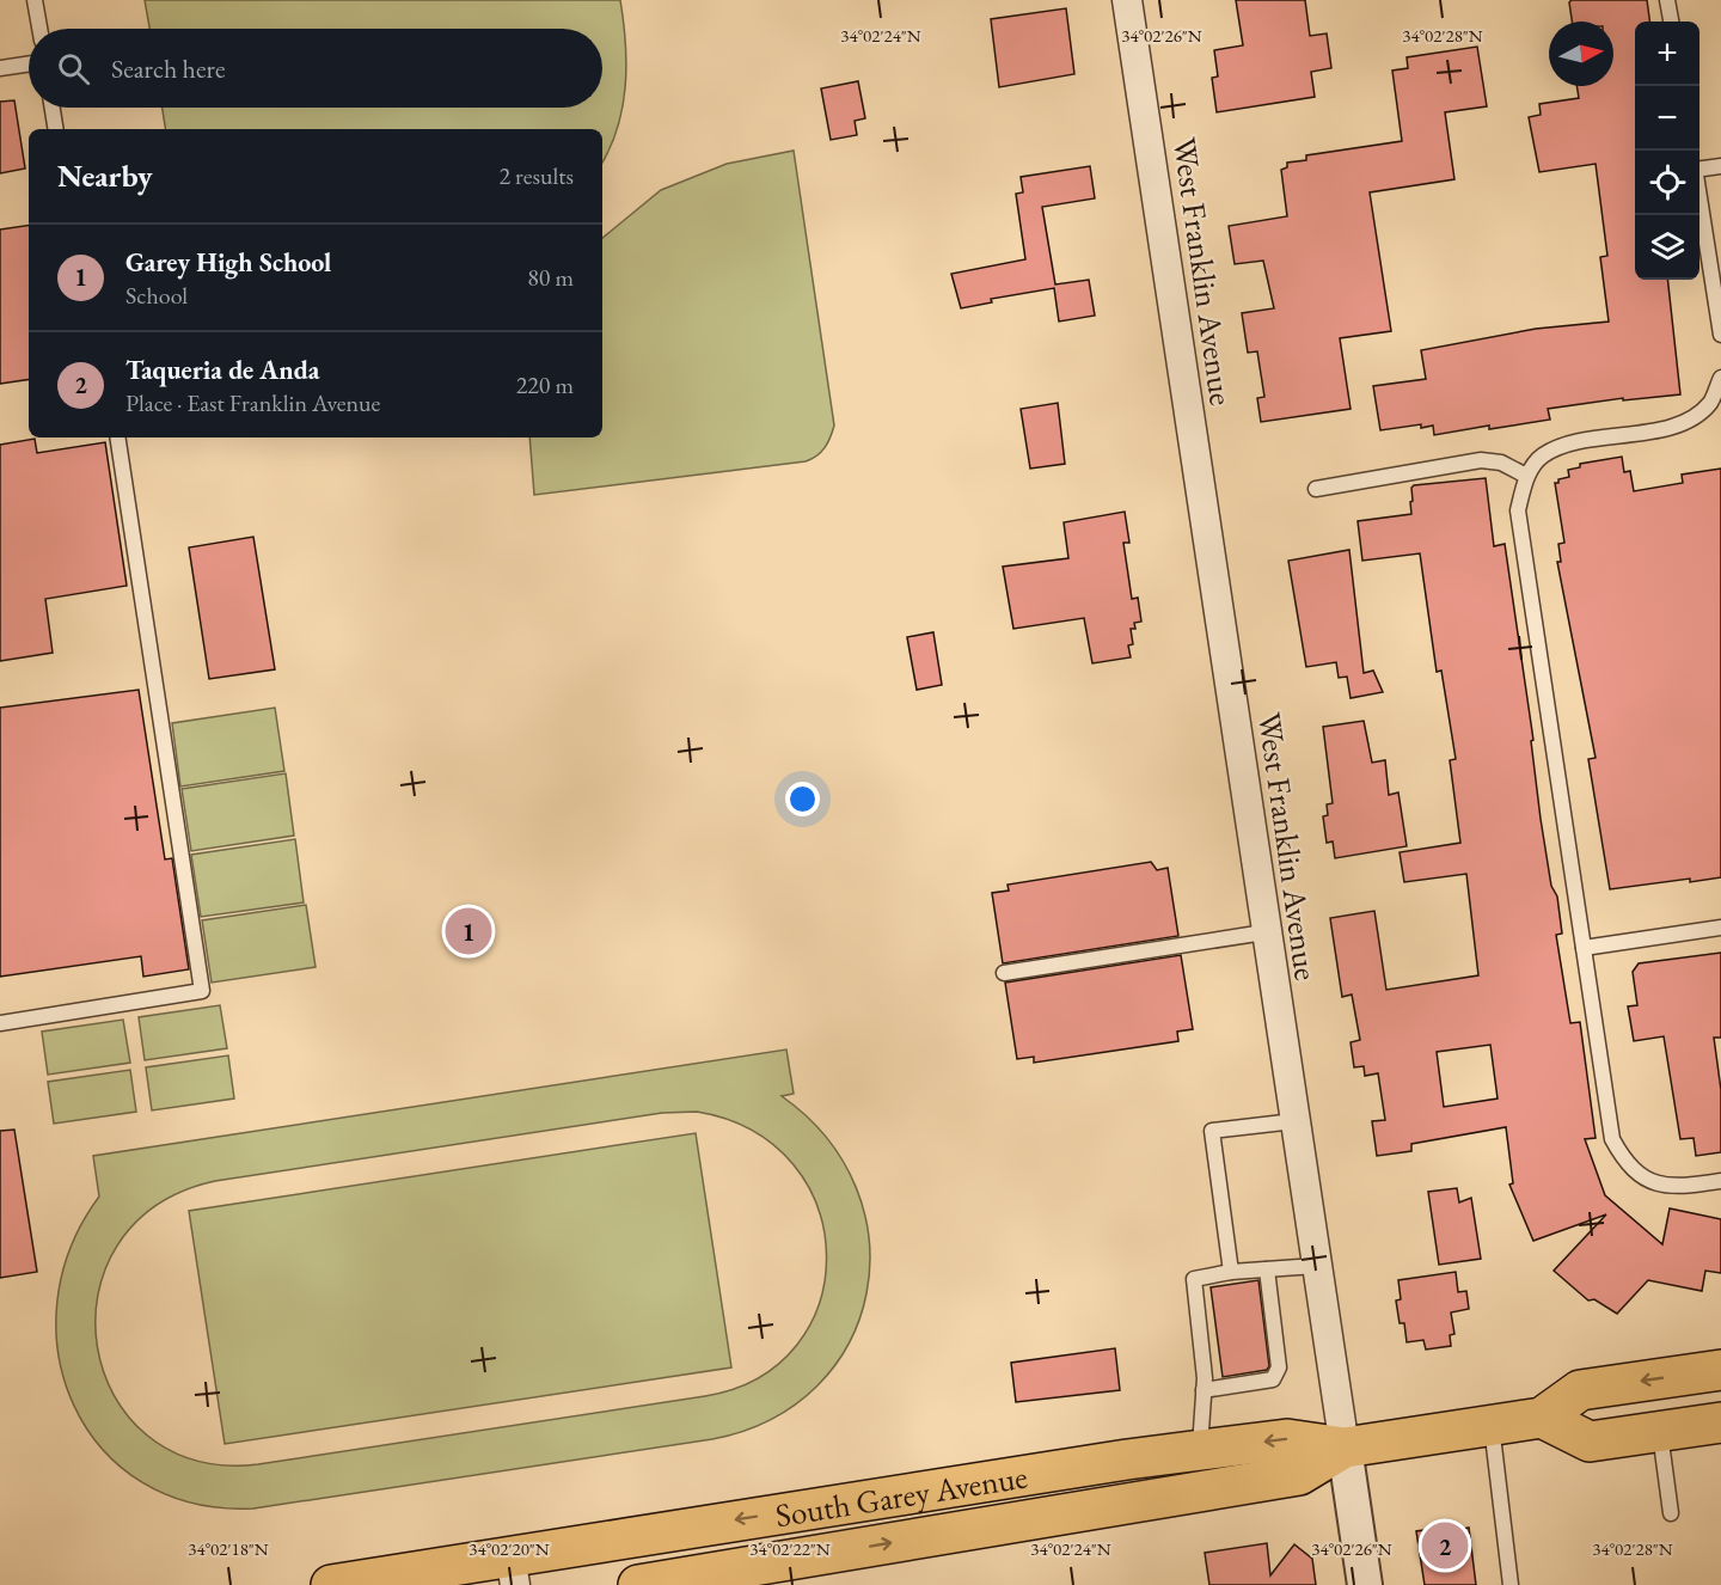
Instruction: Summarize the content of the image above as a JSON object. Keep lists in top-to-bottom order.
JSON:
{
  "streets": {
    "main road": ["South Garey Avenue"],
    "street": ["West Franklin Avenue"]
  },
  "crossings": [
    ["West Franklin Avenue", "South Garey Avenue"]
  ],
  "north": "right",
  "page": {
    "map_buttons": ["+", "−"],
    "search": "Search here",
    "heading": ["Nearby", "2 results"],
    "list": [
      {
        "mark": "1",
        "name": "Garey High School",
        "note": "School",
        "value": "80 m"
      },
      {
        "mark": "2",
        "name": "Taqueria de Anda",
        "note": "Place · East Franklin Avenue",
        "value": "220 m"
      }
    ],
    "pins": ["1", "2"]
  },
  "coordinates": [
    "34°02'24\"N",
    "34°02'26\"N",
    "34°02'28\"N",
    "34°02'18\"N",
    "34°02'20\"N",
    "34°02'22\"N"
  ]
}
